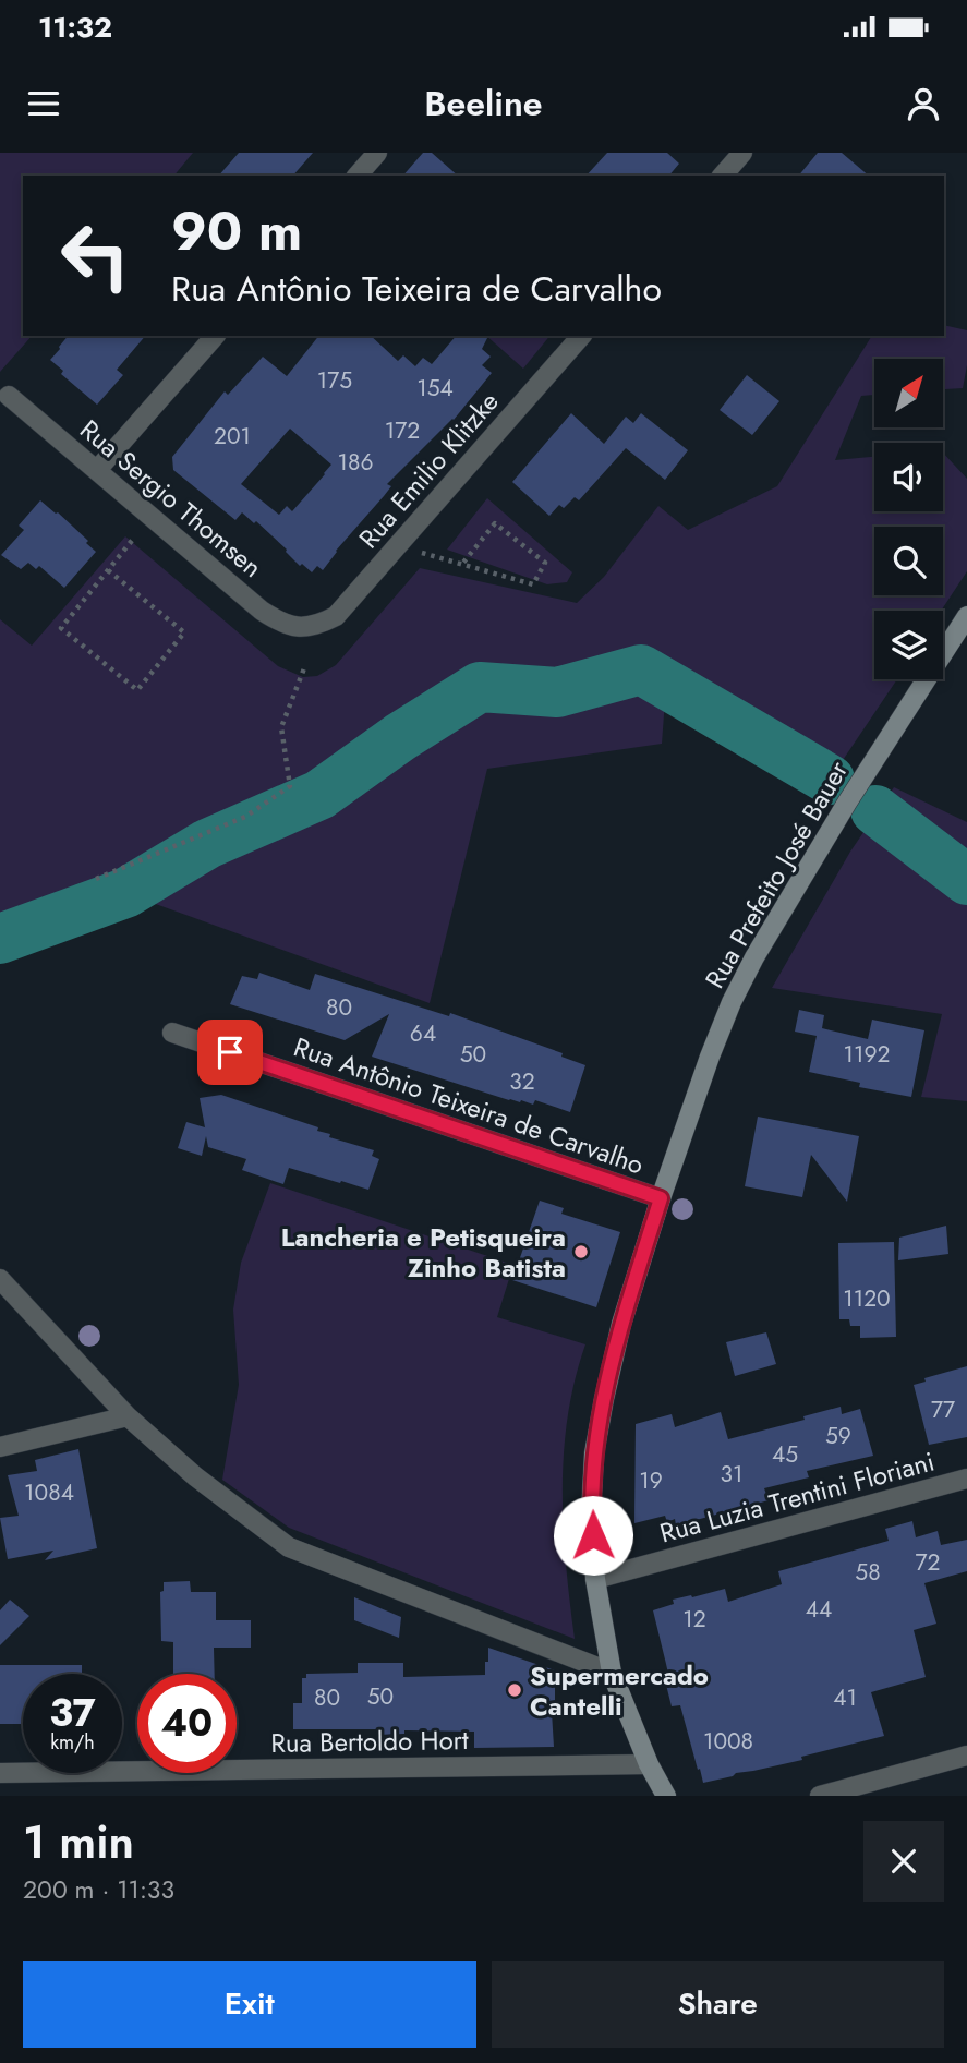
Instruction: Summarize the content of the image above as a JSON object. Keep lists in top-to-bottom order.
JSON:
{
  "streets": {
    "street": [
      "Rua Emilio Klitzke",
      "Rua Sergio Thomsen",
      "Rua Prefeito José Bauer",
      "Rua Antônio Teixeira de Carvalho",
      "Rua Luzia Trentini Floriani",
      "Rua Bertoldo Hort"
    ]
  },
  "crossings": [
    ["Rua Emilio Klitzke", "Rua Sergio Thomsen"],
    ["Rua Prefeito José Bauer", "Rua Antônio Teixeira de Carvalho"],
    ["Rua Prefeito José Bauer", "Rua Luzia Trentini Floriani"],
    ["Rua Prefeito José Bauer", "Rua Bertoldo Hort"]
  ],
  "places": ["Lancheria e Petisqueira Zinho Batista", "Supermercado Cantelli"],
  "house_numbers": [
    "175",
    "154",
    "172",
    "201",
    "186",
    "80",
    "64",
    "50",
    "1192",
    "32",
    "1120",
    "77",
    "59",
    "45",
    "31",
    "19",
    "1084",
    "72",
    "58",
    "44",
    "12",
    "50",
    "80",
    "41",
    "1008"
  ],
  "north": "top right",
  "page": {
    "status": "11:32",
    "header": "Beeline",
    "turn": ["90 m", "Rua Antônio Teixeira de Carvalho"],
    "speed": "37 km/h",
    "limit": "40",
    "heading": ["1 min", "200 m · 11:33"],
    "buttons": ["Exit", "Share"]
  }
}
